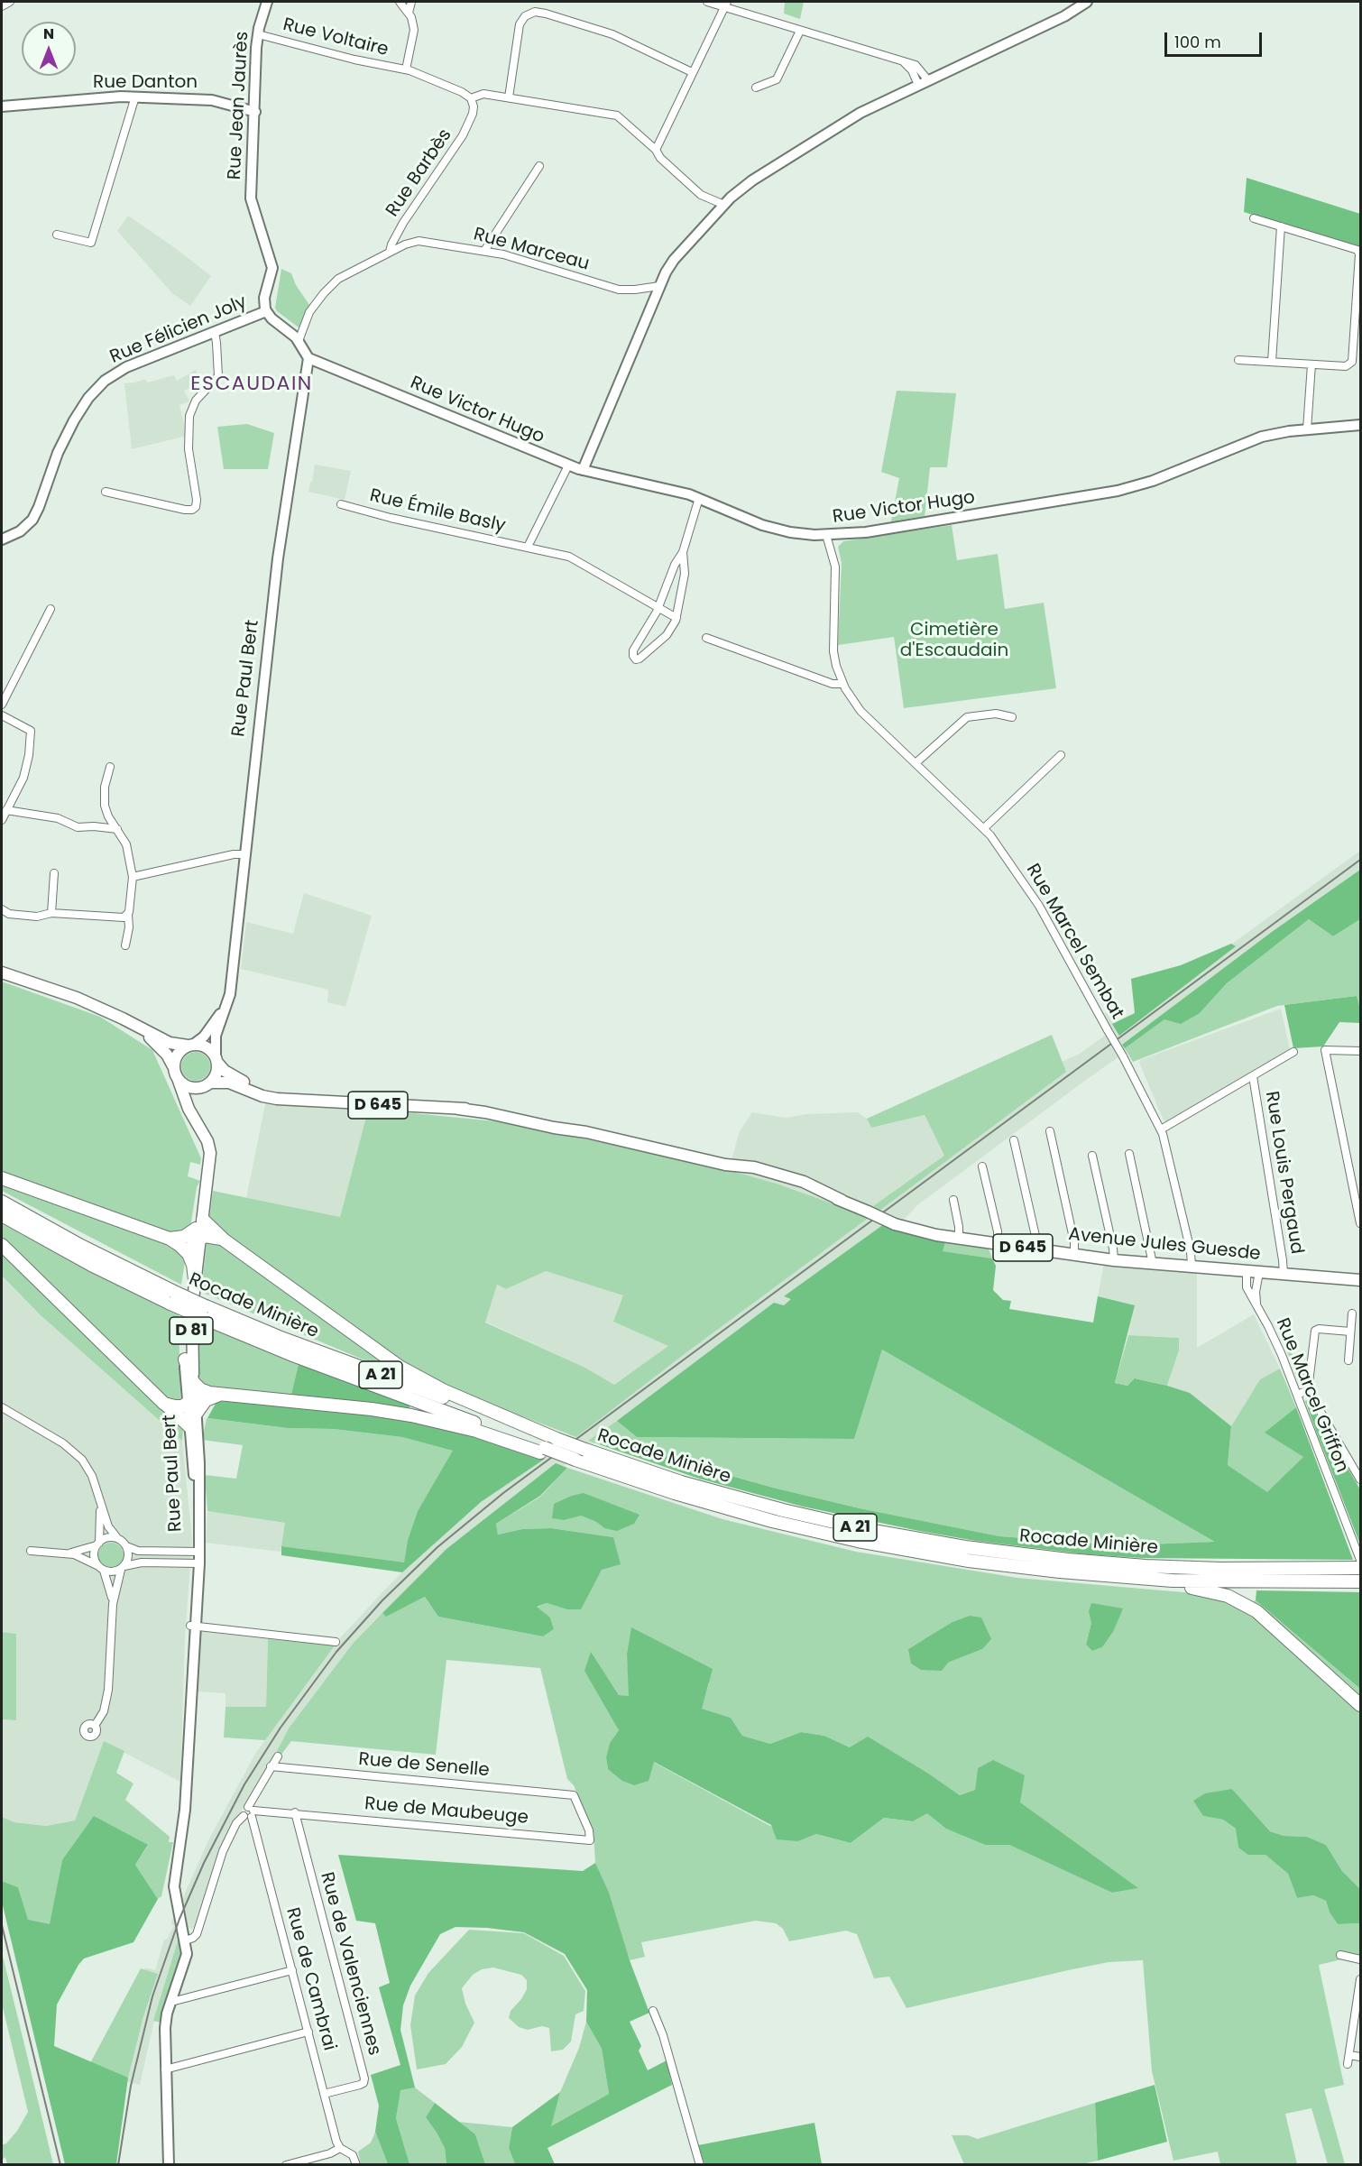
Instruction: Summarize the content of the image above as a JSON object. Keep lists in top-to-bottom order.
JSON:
{
  "streets": {
    "highway": ["Rocade Minière", "A 21"],
    "main road": [
      "Rue Paul Bert",
      "D 645",
      "Avenue Jules Guesde",
      "D 81"
    ],
    "street": [
      "Rue Voltaire",
      "Rue Danton",
      "Rue Jean Jaurès",
      "Rue Barbès",
      "Rue Marceau",
      "Rue Félicien Joly",
      "Rue Victor Hugo",
      "Rue Émile Basly",
      "Rue Marcel Sembat",
      "Rue Louis Pergaud",
      "Rue Marcel Griffon",
      "Rue de Senelle",
      "Rue de Maubeuge",
      "Rue de Valenciennes",
      "Rue de Cambrai"
    ]
  },
  "crossings": [
    ["Rue Voltaire", "Rue Jean Jaurès"],
    ["Rue Voltaire", "Rue Barbès"],
    ["Rue Danton", "Rue Jean Jaurès"],
    ["Rue Jean Jaurès", "Rue Félicien Joly"],
    ["Rue Barbès", "Rue Marceau"],
    ["Rue Victor Hugo", "Rue Paul Bert"],
    ["Rue Victor Hugo", "Rue Marcel Sembat"],
    ["Rue Paul Bert", "Avenue Jules Guesde"],
    ["Rue Marcel Sembat", "Avenue Jules Guesde"],
    ["Rue Louis Pergaud", "Avenue Jules Guesde"],
    ["Avenue Jules Guesde", "Rue Marcel Griffon"],
    ["Rue de Senelle", "Rue de Maubeuge"],
    ["Rue de Maubeuge", "Rue de Valenciennes"],
    ["Rue de Maubeuge", "Rue de Cambrai"],
    ["Rue de Valenciennes", "Rue de Cambrai"]
  ],
  "districts": ["ESCAUDAIN"],
  "parks": ["Cimetière d'Escaudain"],
  "scale_bar": "100 m",
  "north": "top"
}
